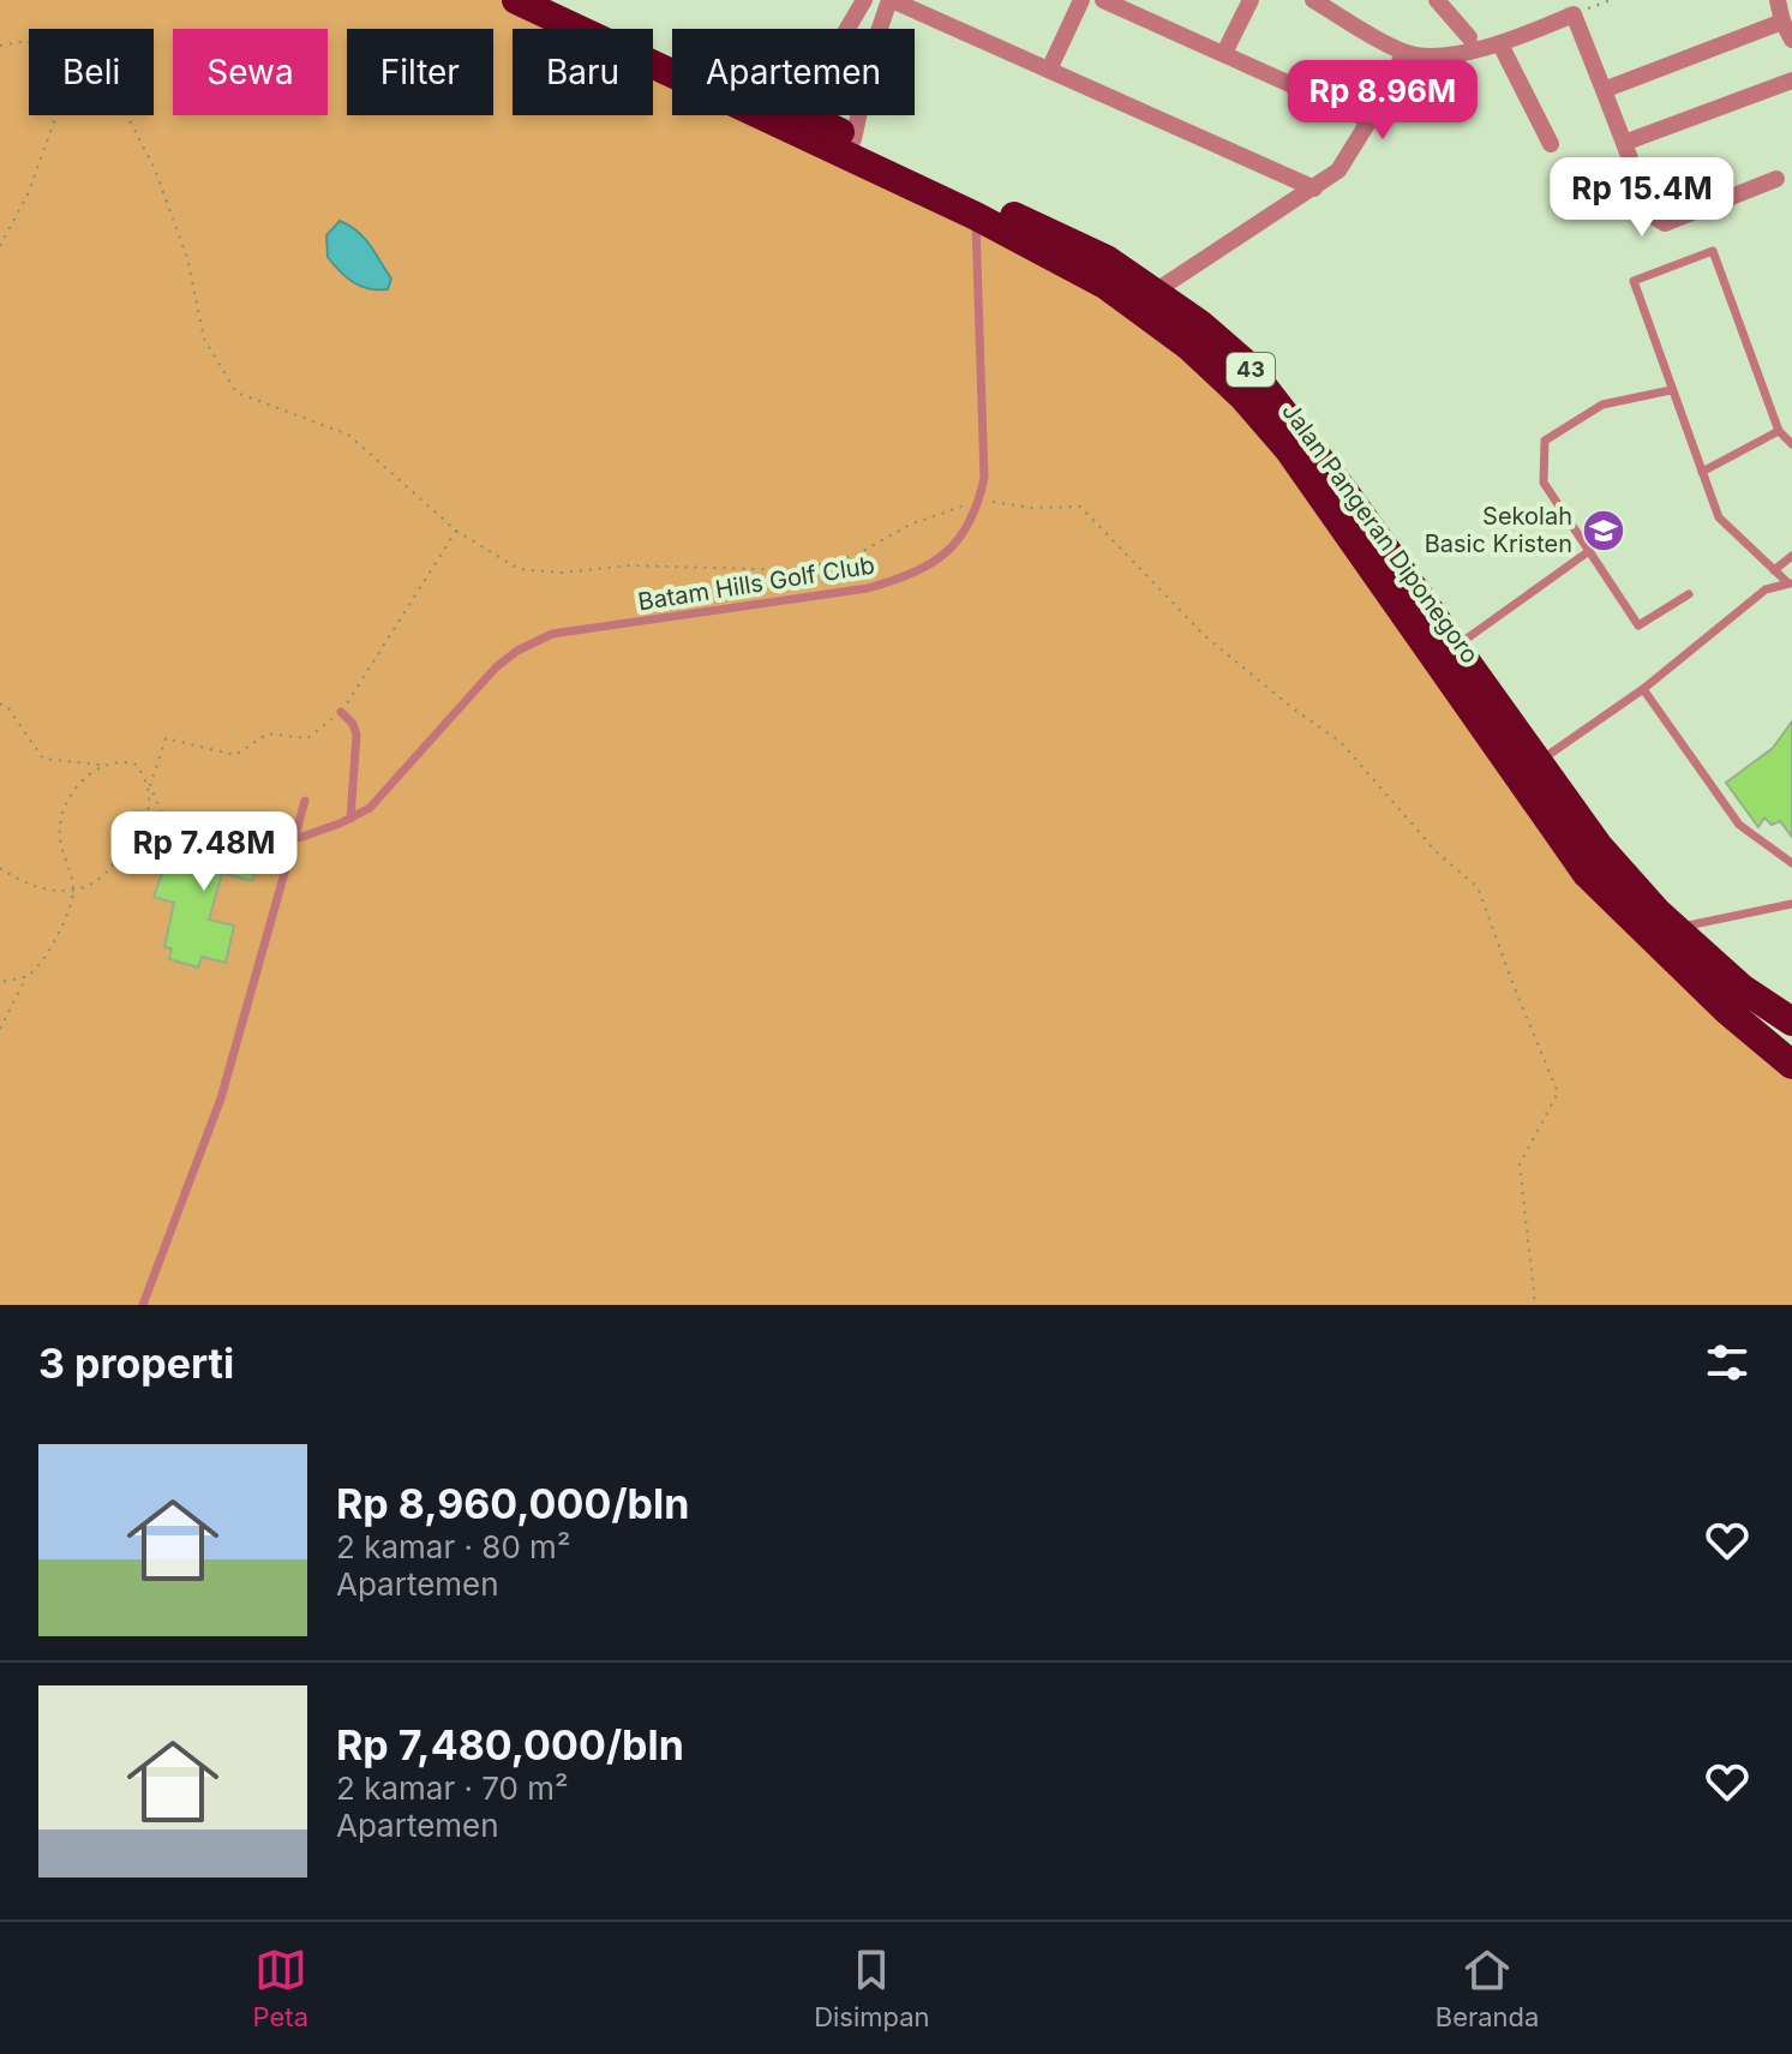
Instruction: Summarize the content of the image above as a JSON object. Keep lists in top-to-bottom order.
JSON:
{
  "streets": {
    "highway": ["43", "Jalan Pangeran Diponegoro"],
    "lane": ["Batam Hills Golf Club"]
  },
  "crossings": [
    ["Jalan Pangeran Diponegoro", "Batam Hills Golf Club"]
  ],
  "places": {
    "school or university": ["Sekolah Basic Kristen"]
  },
  "page": {
    "chip": [
      "Beli",
      "Sewa",
      "Filter",
      "Baru",
      "Apartemen"
    ],
    "price": ["Rp 8.96M", "Rp 15.4M", "Rp 7.48M"],
    "heading": "3 properti",
    "list": [
      {
        "name": "Rp 8,960,000/bln",
        "note": "2 kamar · 80 m² · Apartemen"
      },
      {
        "name": "Rp 7,480,000/bln",
        "note": "2 kamar · 70 m² · Apartemen"
      }
    ],
    "tabs": ["Peta", "Disimpan", "Beranda"]
  }
}
